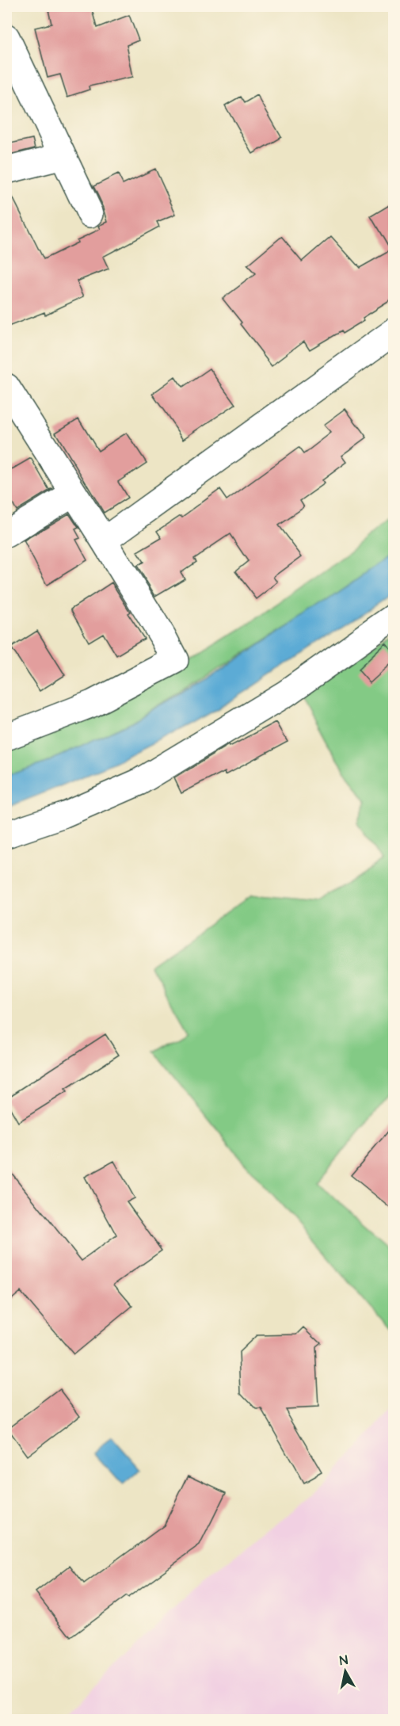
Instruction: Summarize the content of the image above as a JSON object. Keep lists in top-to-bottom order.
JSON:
{
  "north": "top"
}
